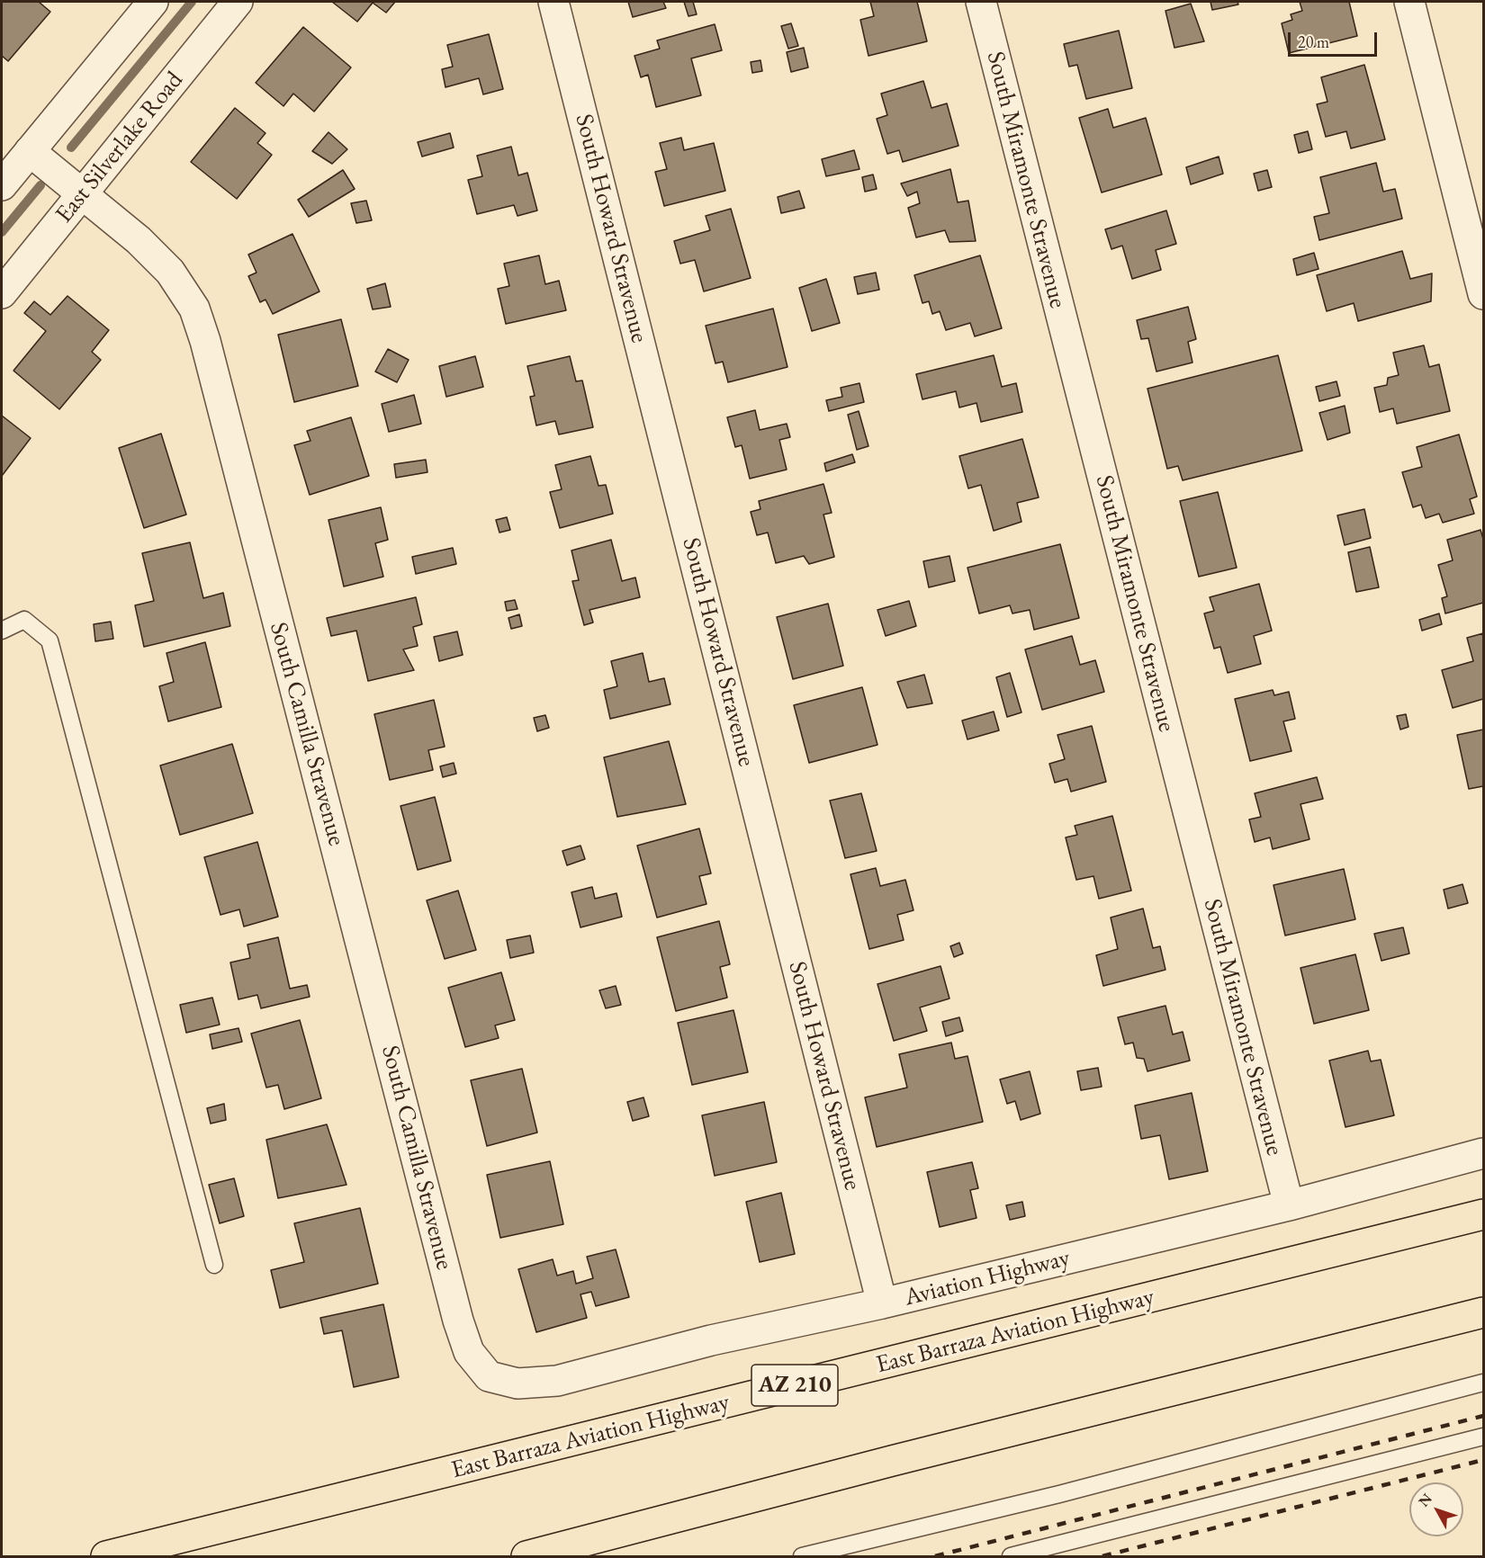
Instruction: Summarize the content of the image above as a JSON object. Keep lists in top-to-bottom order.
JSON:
{
  "streets": {
    "main road": ["East Barraza Aviation Highway", "AZ 210"],
    "street": [
      "East Silverlake Road",
      "South Miramonte Stravenue",
      "South Howard Stravenue",
      "South Camilla Stravenue",
      "Aviation Highway"
    ]
  },
  "crossings": [
    ["East Silverlake Road", "South Camilla Stravenue"],
    ["South Miramonte Stravenue", "Aviation Highway"],
    ["South Howard Stravenue", "Aviation Highway"],
    ["South Camilla Stravenue", "Aviation Highway"]
  ],
  "scale_bar": "20 m",
  "north": "top left"
}
